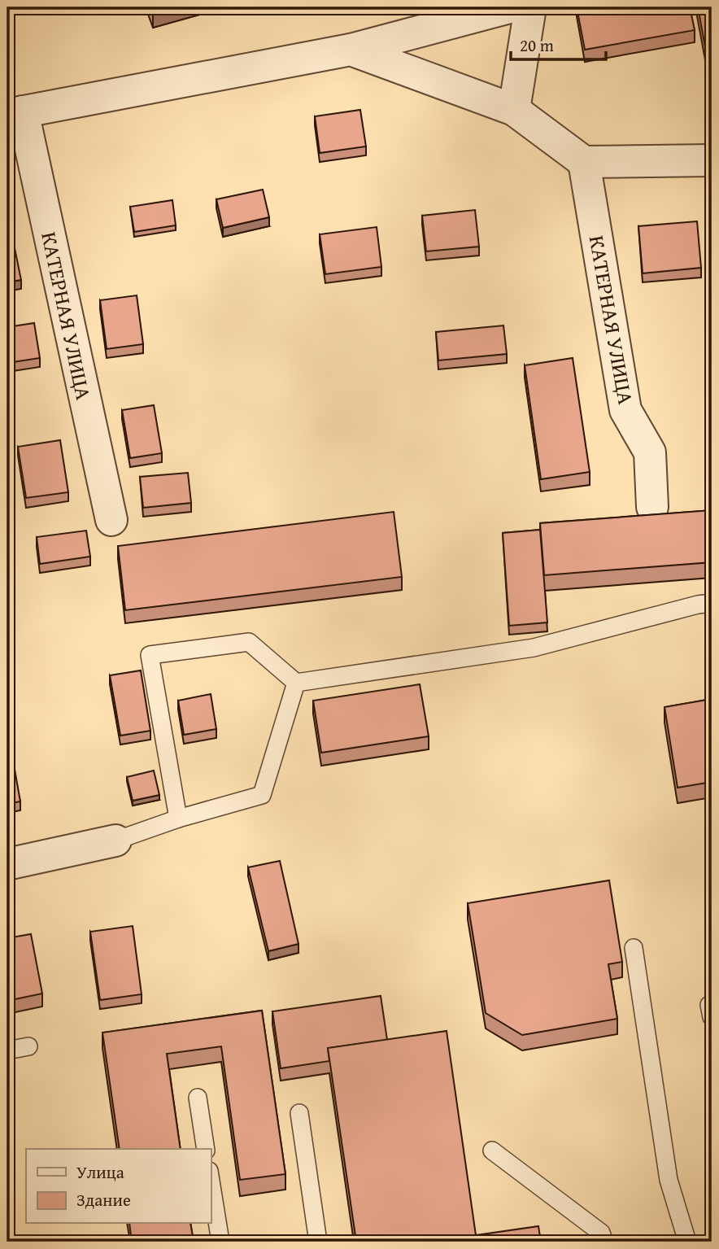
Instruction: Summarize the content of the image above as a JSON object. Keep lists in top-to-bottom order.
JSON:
{
  "streets": {
    "street": ["КАТЕРНАЯ УЛИЦА"]
  },
  "legend": ["Улица", "Здание"],
  "scale_bar": "20 m"
}
